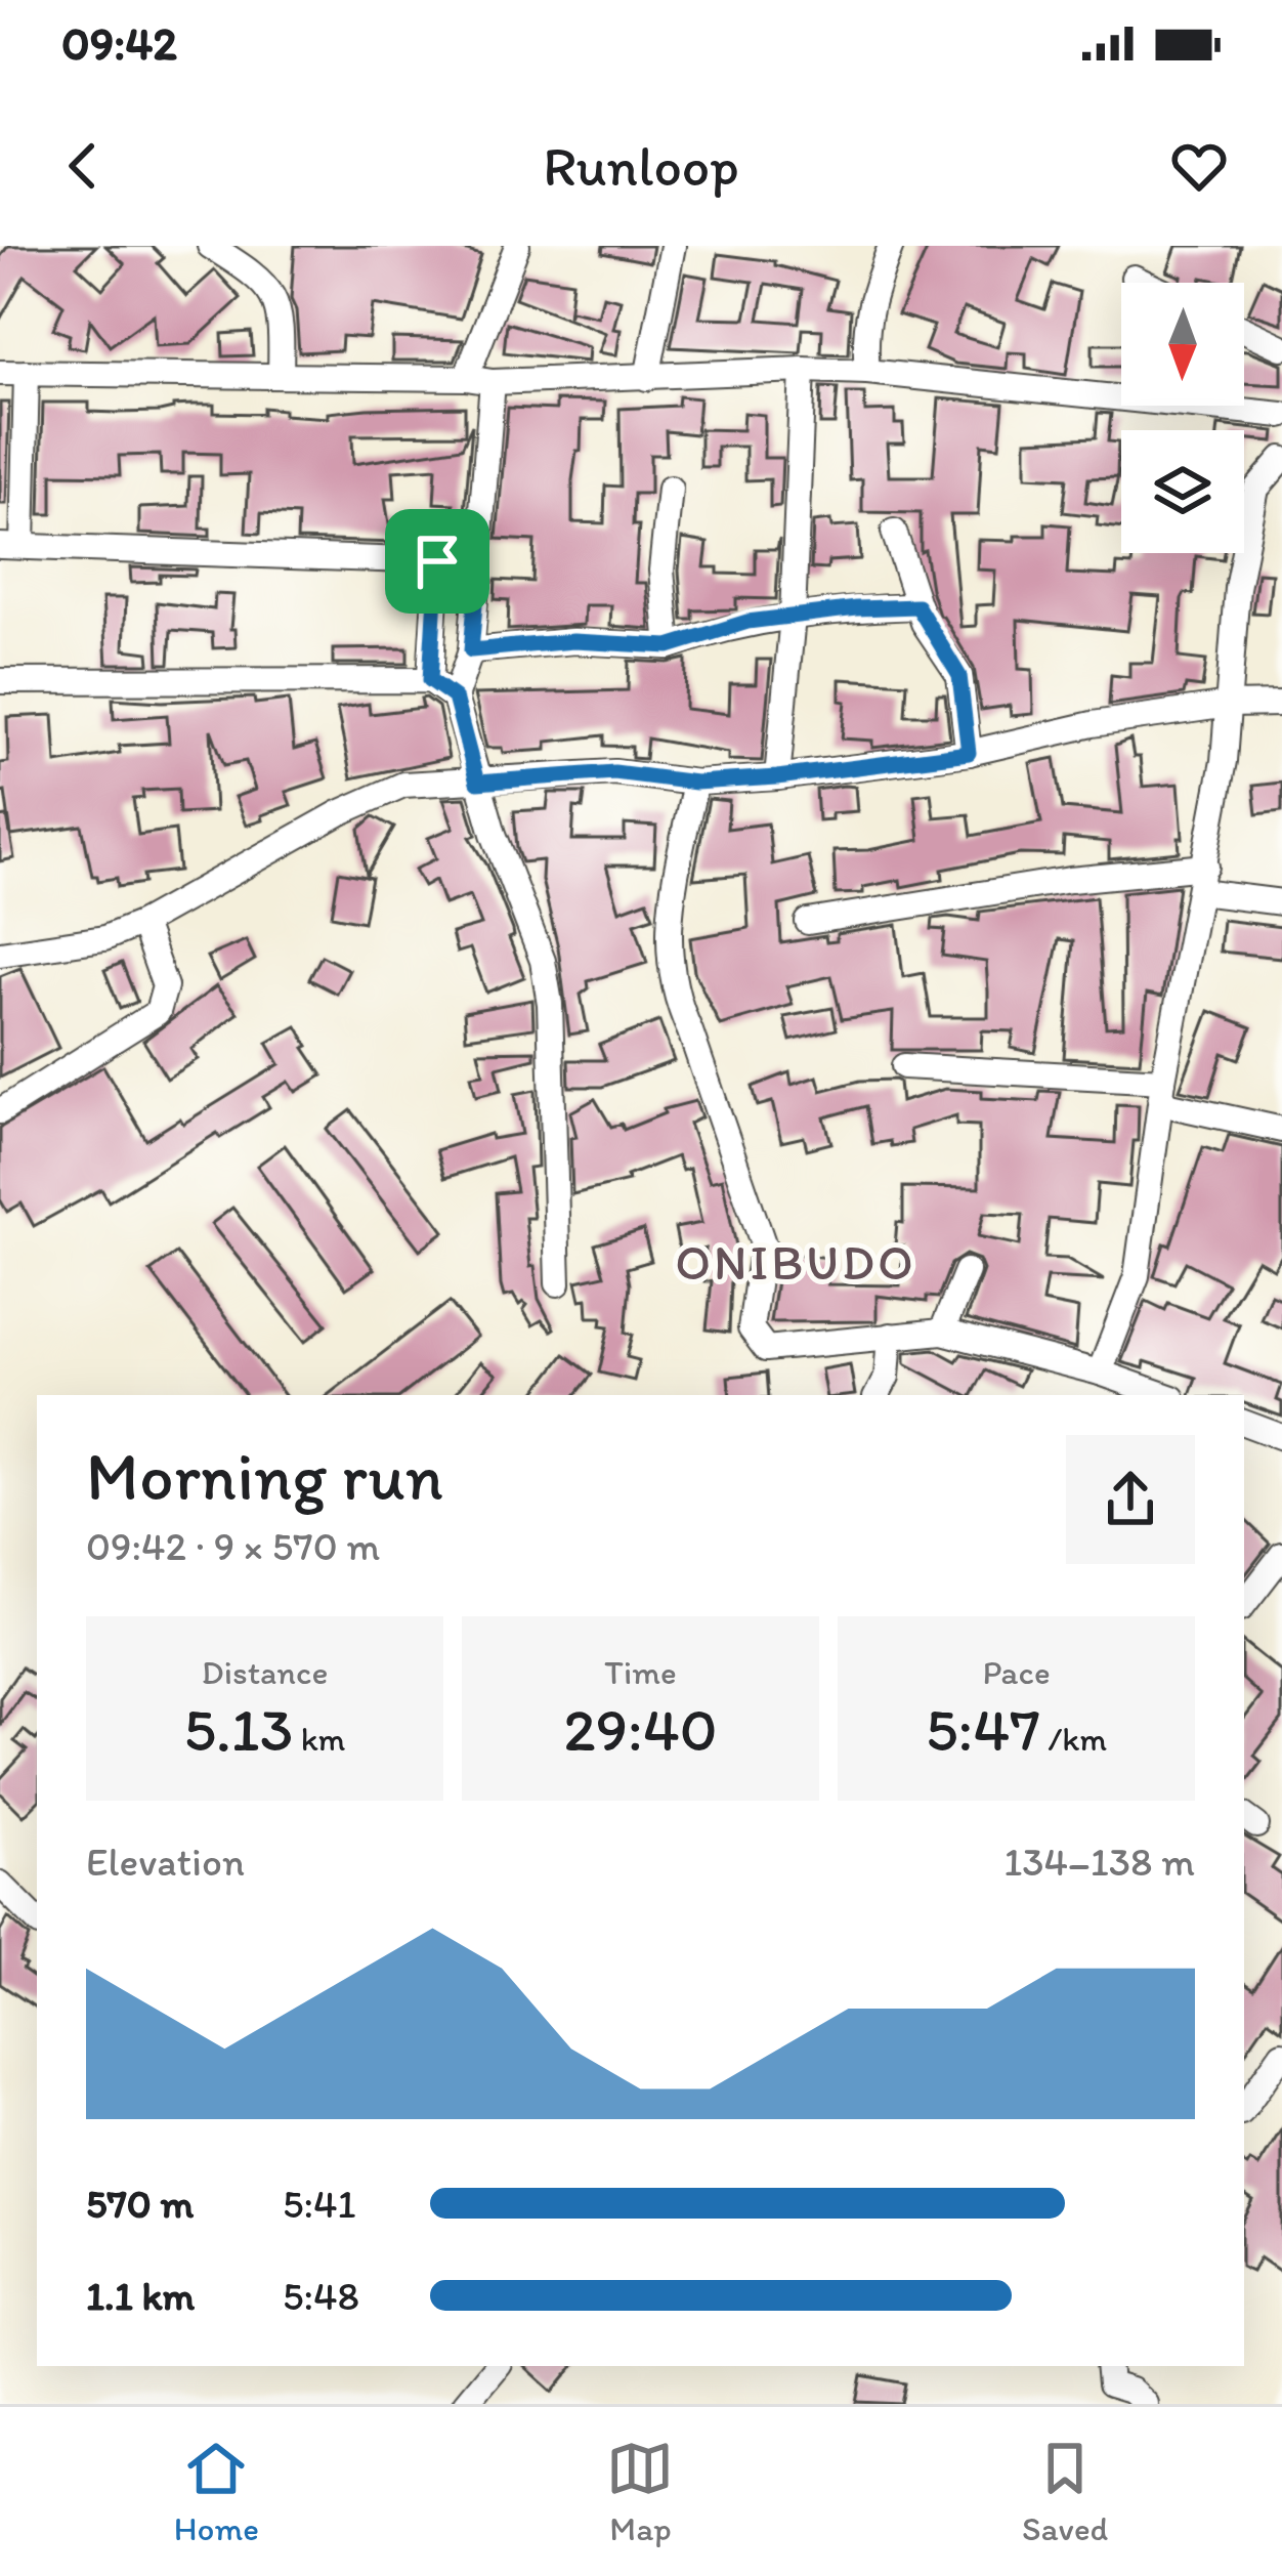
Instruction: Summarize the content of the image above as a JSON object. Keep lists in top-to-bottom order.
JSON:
{
  "districts": ["ONIBUDO"],
  "north": "bottom",
  "page": {
    "status": "09:42",
    "header": "Runloop",
    "heading": ["Morning run", "09:42 · 9 × 570 m"],
    "stats": [
      ["Distance", "5.13 km"],
      ["Time", "29:40"],
      ["Pace", "5:47 /km"]
    ],
    "chart": ["Elevation", "134–138 m"],
    "list": [
      {
        "name": "570 m",
        "note": "5:41"
      },
      {
        "name": "1.1 km",
        "note": "5:48"
      }
    ],
    "tabs": ["Home", "Map", "Saved"]
  }
}
